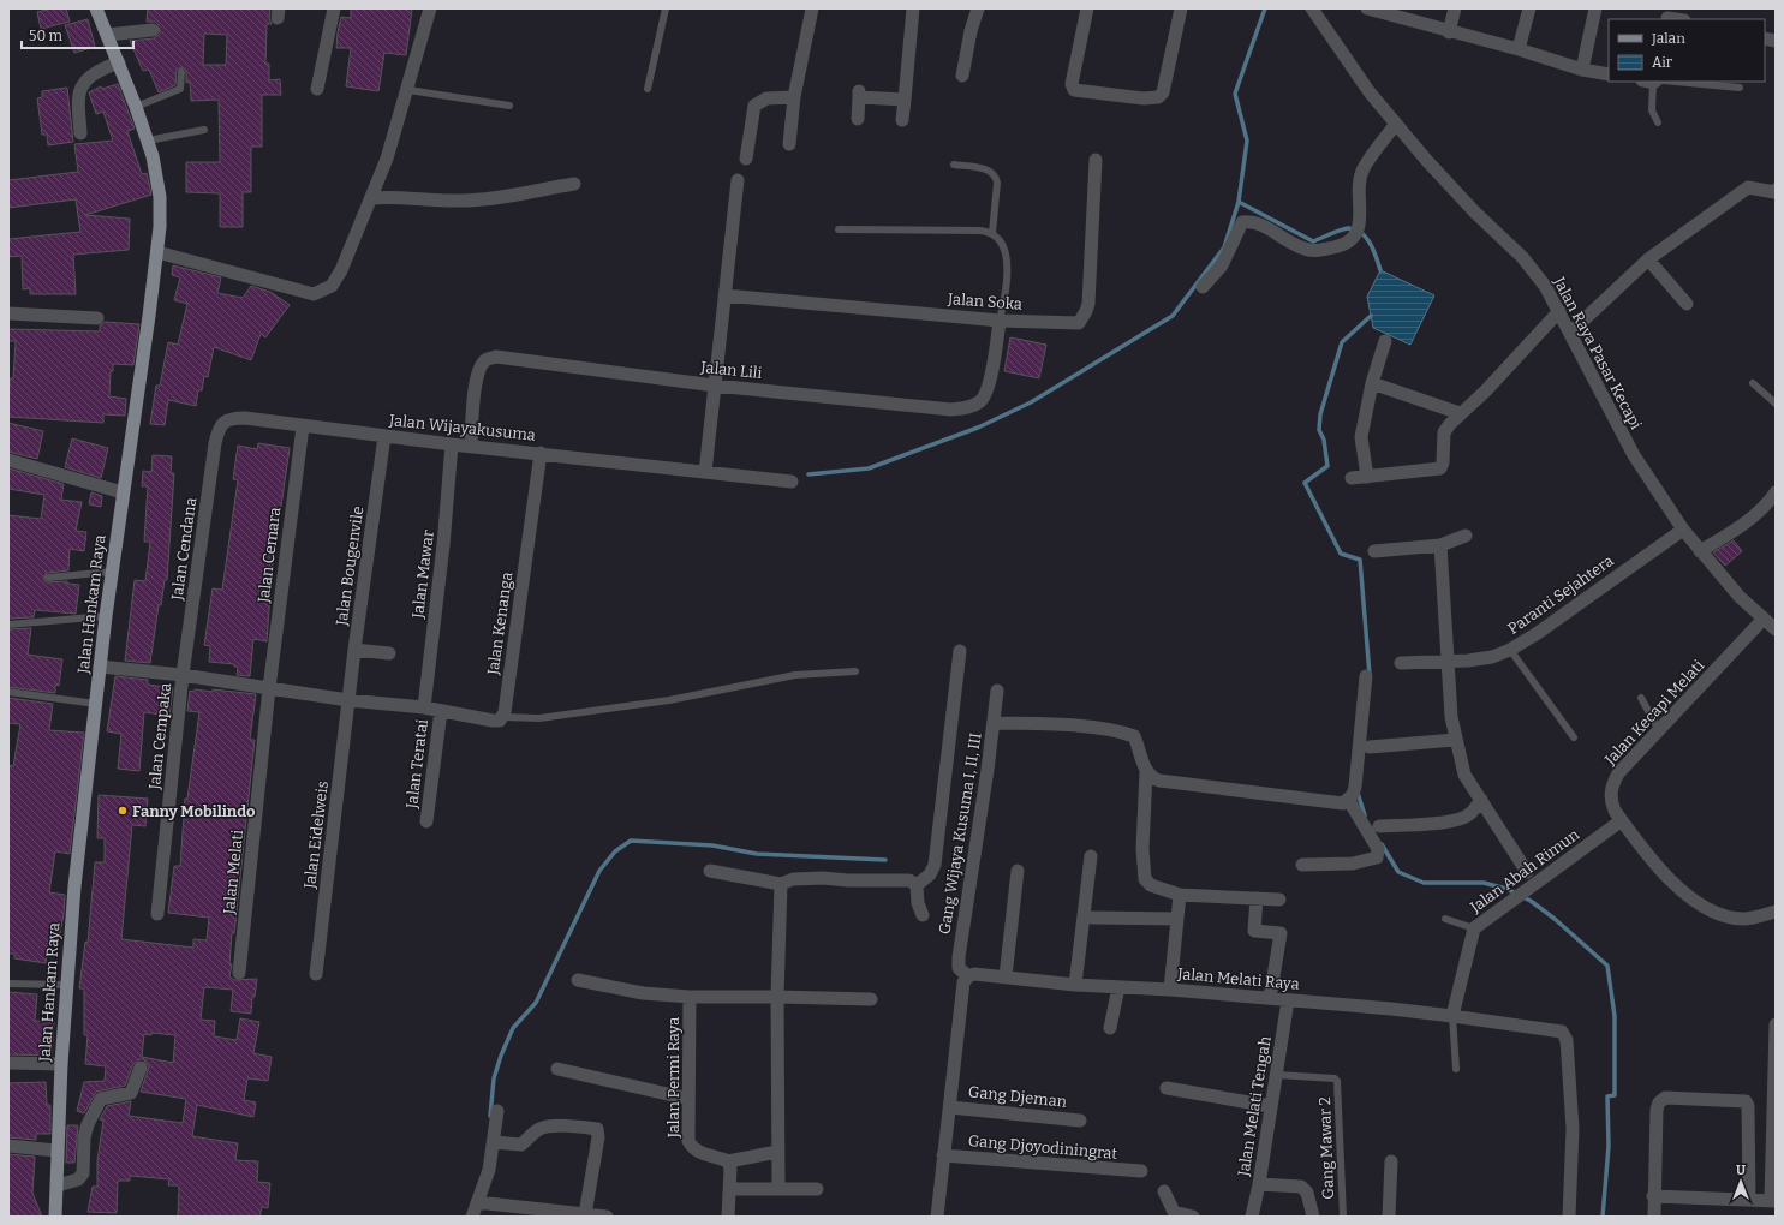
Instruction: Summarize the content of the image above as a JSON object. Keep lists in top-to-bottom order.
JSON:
{
  "streets": {
    "main road": ["Jalan Hankam Raya"],
    "street": [
      "Jalan Soka",
      "Jalan Raya Pasar Kecapi",
      "Jalan Lili",
      "Jalan Wijayakusuma",
      "Jalan Cendana",
      "Jalan Cemara",
      "Jalan Bougenvile",
      "Jalan Mawar",
      "Paranti Sejahtera",
      "Jalan Kenanga",
      "Jalan Kecapi Melati",
      "Jalan Cempaka",
      "Jalan Teratai",
      "Gang Wijaya Kusuma I, II, III",
      "Jalan Eidelweis",
      "Jalan Abah Rimun",
      "Jalan Melati",
      "Jalan Melati Raya",
      "Jalan Permi Raya",
      "Gang Djeman",
      "Jalan Melati Tengah",
      "Gang Djoyodiningrat"
    ],
    "lane": ["Gang Mawar 2"]
  },
  "crossings": [
    ["Jalan Soka", "Jalan Lili"],
    ["Jalan Raya Pasar Kecapi", "Paranti Sejahtera"],
    ["Jalan Raya Pasar Kecapi", "Jalan Kecapi Melati"],
    ["Jalan Lili", "Jalan Wijayakusuma"],
    ["Jalan Wijayakusuma", "Jalan Cendana"],
    ["Jalan Wijayakusuma", "Jalan Cemara"],
    ["Jalan Wijayakusuma", "Jalan Bougenvile"],
    ["Jalan Wijayakusuma", "Jalan Mawar"],
    ["Jalan Wijayakusuma", "Jalan Kenanga"],
    ["Jalan Cendana", "Jalan Cempaka"],
    ["Jalan Cemara", "Jalan Melati"],
    ["Jalan Bougenvile", "Jalan Eidelweis"],
    ["Jalan Kecapi Melati", "Jalan Abah Rimun"],
    ["Gang Wijaya Kusuma I, II, III", "Jalan Melati Raya"],
    ["Jalan Abah Rimun", "Jalan Melati Raya"],
    ["Jalan Melati Raya", "Jalan Melati Tengah"],
    ["Jalan Melati Tengah", "Gang Mawar 2"]
  ],
  "places": ["Fanny Mobilindo"],
  "legend": ["Jalan", "Air"],
  "scale_bar": "50 m",
  "north": "top"
}
